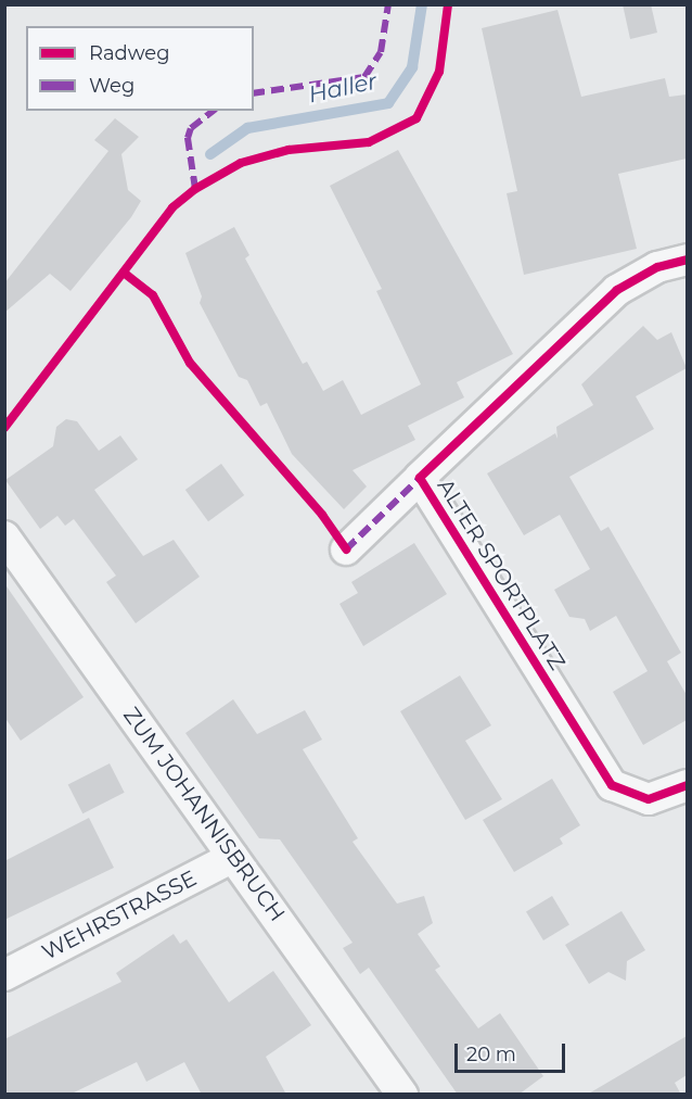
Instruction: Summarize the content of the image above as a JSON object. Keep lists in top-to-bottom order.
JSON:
{
  "streets": {
    "street": ["ALTER SPORTPLATZ", "ZUM JOHANNISBRUCH", "WEHRSTRASSE"]
  },
  "crossings": [
    ["ZUM JOHANNISBRUCH", "WEHRSTRASSE"]
  ],
  "water": ["Haller"],
  "legend": ["Radweg", "Weg"],
  "scale_bar": "20 m"
}
